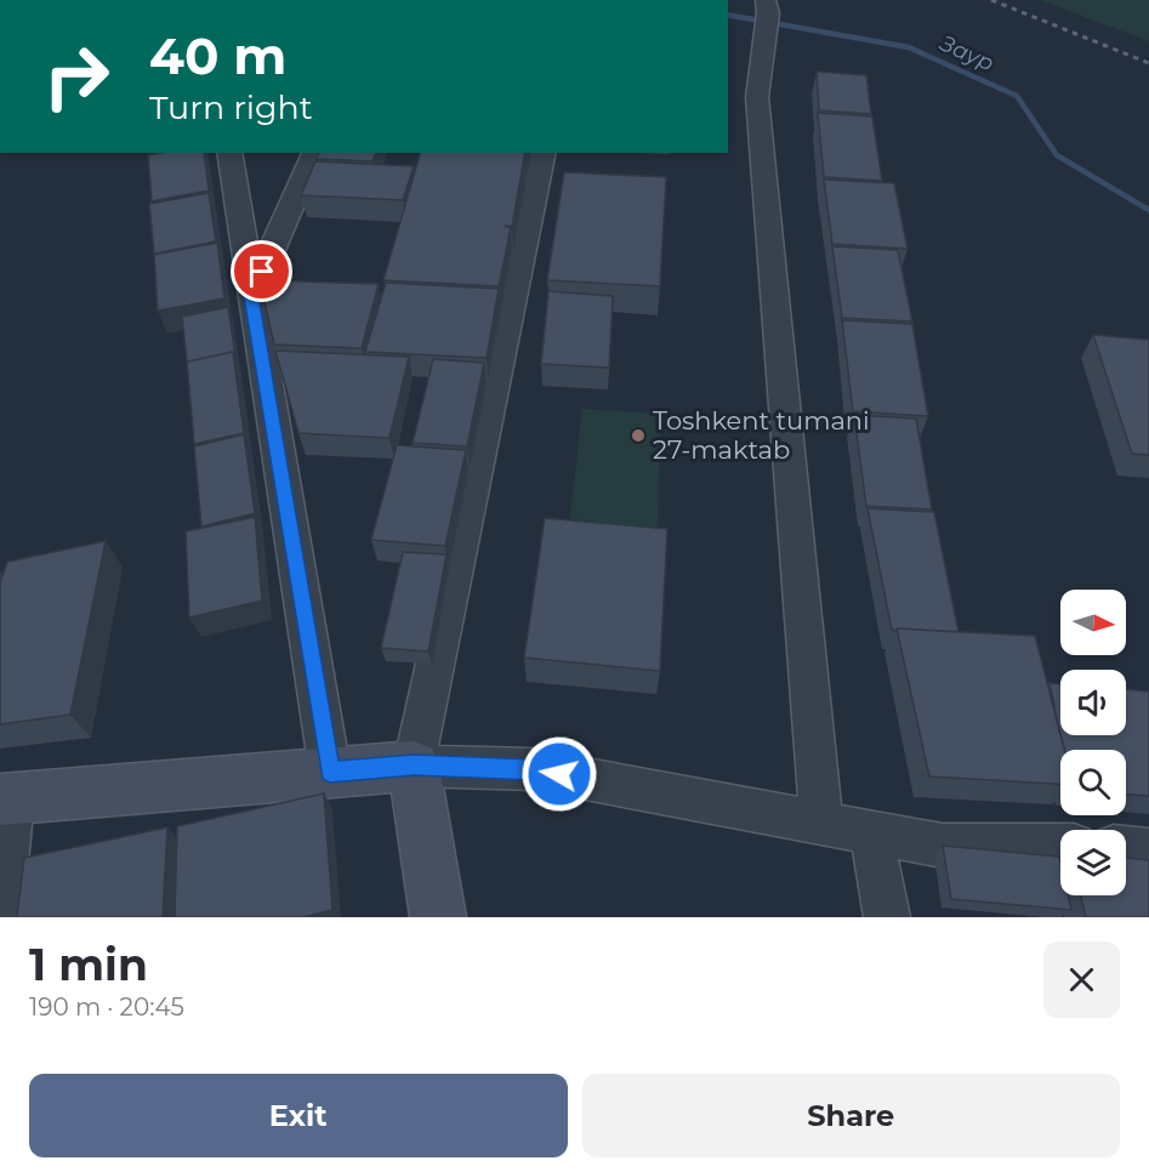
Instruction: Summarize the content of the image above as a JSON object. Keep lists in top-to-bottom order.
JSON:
{
  "water": ["Заур"],
  "places": ["Toshkent tumani 27-maktab"],
  "north": "right",
  "page": {
    "turn": ["40 m", "Turn right"],
    "heading": ["1 min", "190 m · 20:45"],
    "buttons": ["Exit", "Share"]
  }
}
